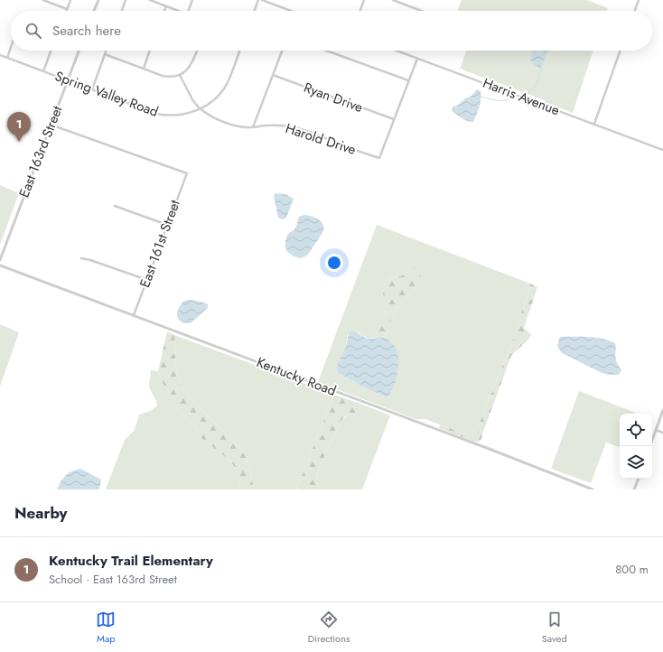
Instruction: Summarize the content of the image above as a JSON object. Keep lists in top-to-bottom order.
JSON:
{
  "streets": {
    "street": [
      "Spring Valley Road",
      "Harris Avenue",
      "Ryan Drive",
      "Harold Drive",
      "East 163rd Street",
      "East 161st Street",
      "Kentucky Road"
    ]
  },
  "crossings": [
    ["Spring Valley Road", "Harold Drive"],
    ["Spring Valley Road", "East 163rd Street"],
    ["Ryan Drive", "Harold Drive"],
    ["East 163rd Street", "East 161st Street"],
    ["East 161st Street", "Kentucky Road"]
  ],
  "page": {
    "search": "Search here",
    "pins": "1",
    "heading": "Nearby",
    "list": [
      {
        "mark": "1",
        "name": "Kentucky Trail Elementary",
        "note": "School · East 163rd Street",
        "value": "800 m"
      }
    ],
    "nav": ["Map", "Directions", "Saved"]
  }
}
